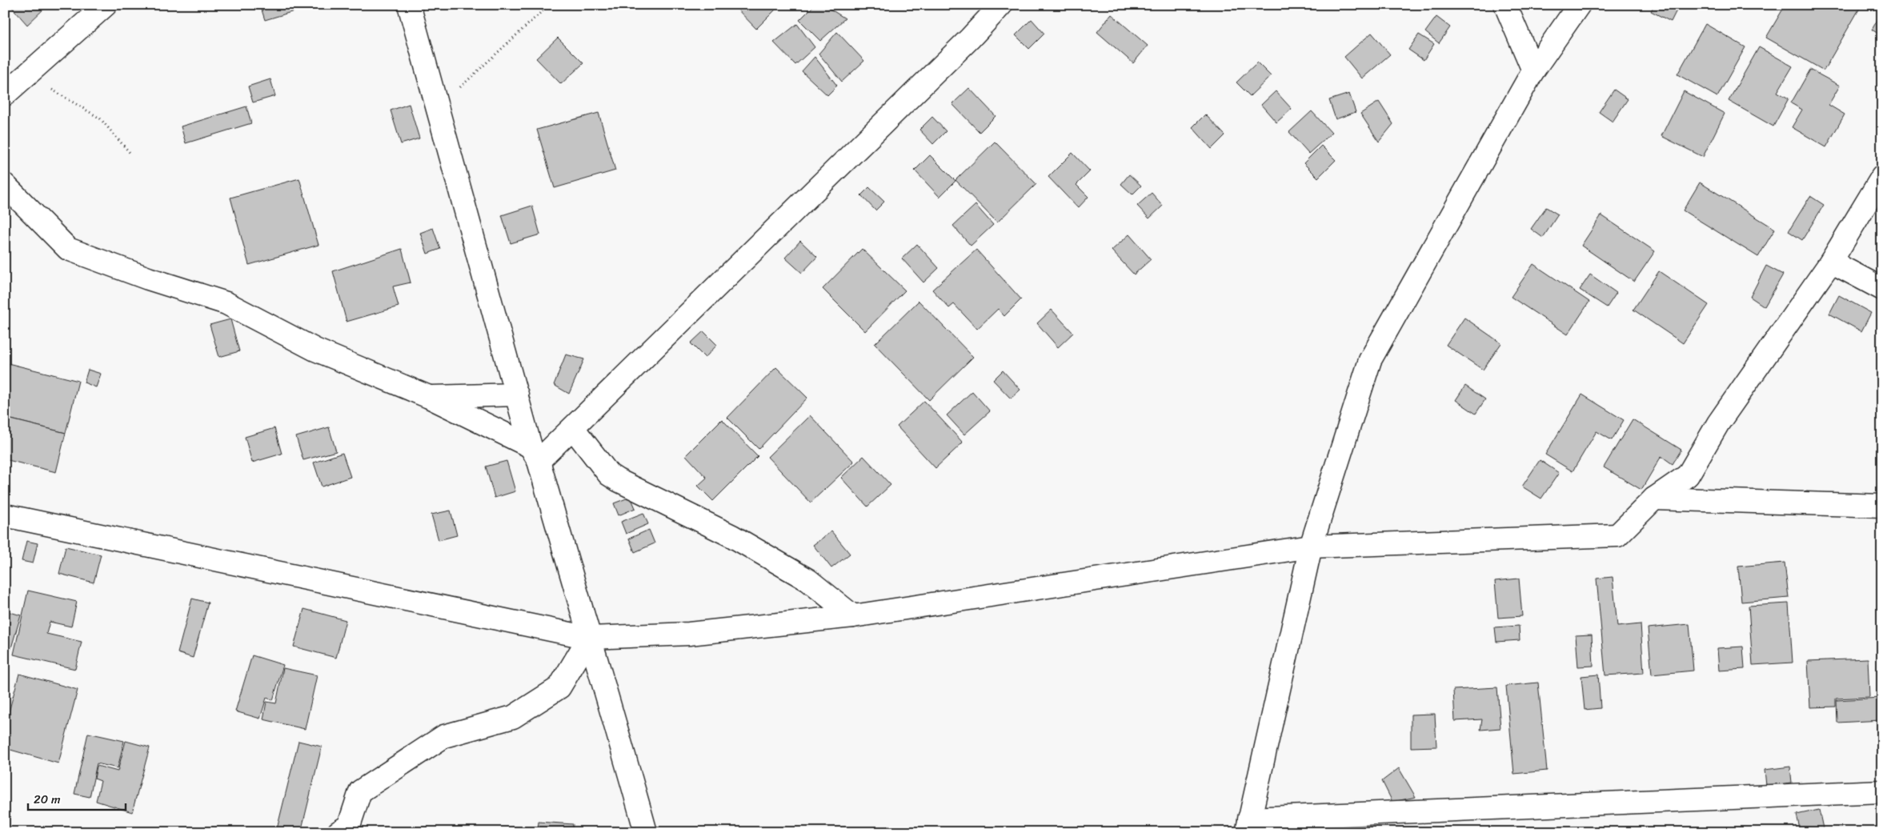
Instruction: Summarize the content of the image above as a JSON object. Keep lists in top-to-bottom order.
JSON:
{
  "scale_bar": "20 m"
}
